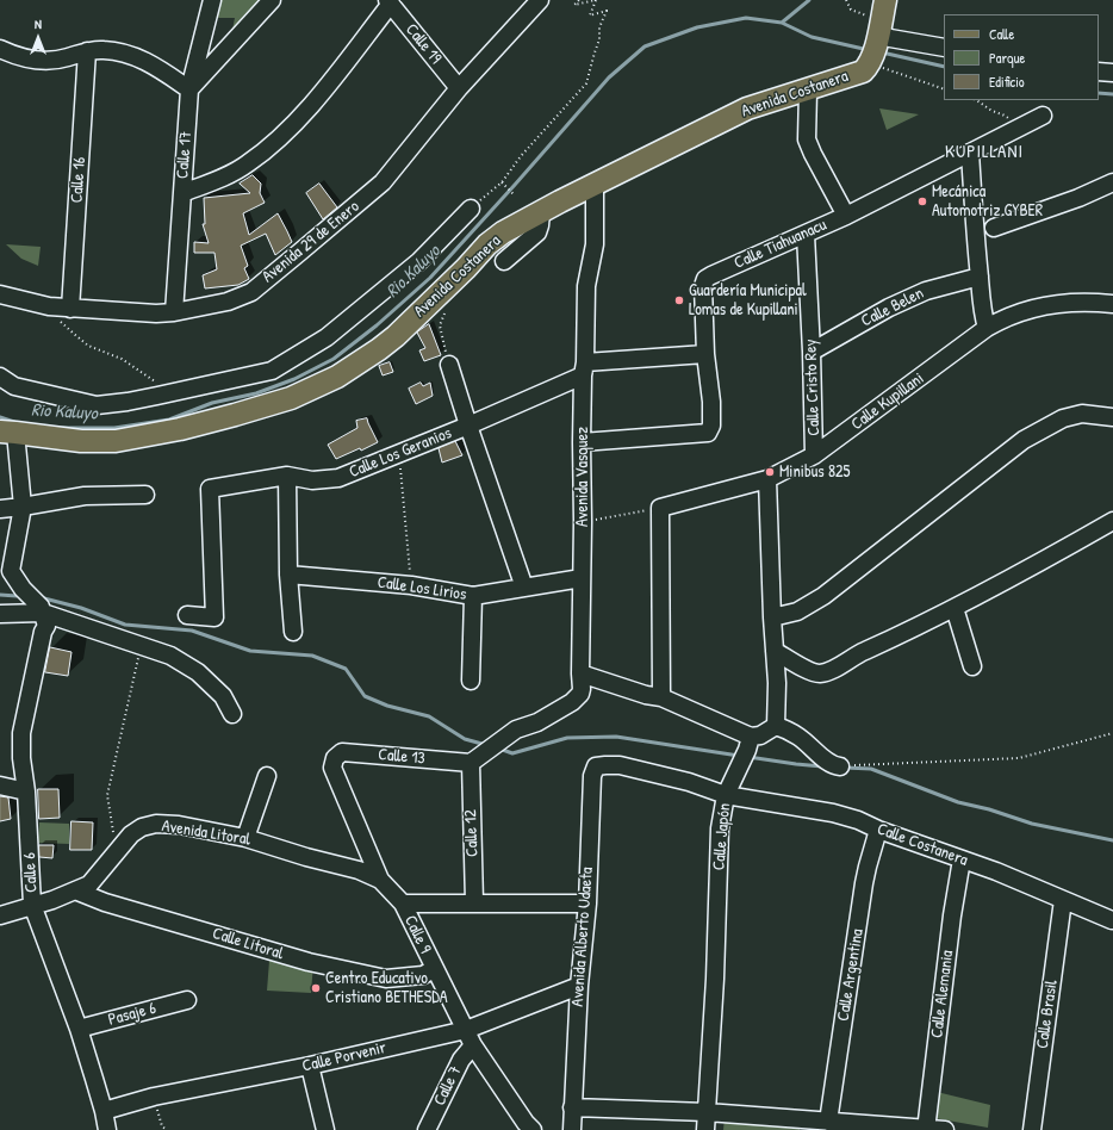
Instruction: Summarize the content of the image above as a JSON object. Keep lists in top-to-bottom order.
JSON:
{
  "streets": {
    "main road": ["Avenida Costanera"],
    "street": [
      "Calle 19",
      "Calle 17",
      "Calle 16",
      "Avenida 29 de Enero",
      "Calle Tiahuanacu",
      "Calle Belen",
      "Calle Cristo Rey",
      "Calle Kupillani",
      "Calle Los Geranios",
      "Avenida Vasquez",
      "Calle Los Lirios",
      "Calle 13",
      "Avenida Litoral",
      "Calle 12",
      "Calle Japón",
      "Calle Costanera",
      "Calle 6",
      "Calle 9",
      "Avenida Alberto Udaeta",
      "Calle Litoral",
      "Calle Argentina",
      "Calle Alemania",
      "Pasaje 6",
      "Calle Brasil",
      "Calle Porvenir",
      "Calle 7"
    ]
  },
  "crossings": [
    ["Calle 19", "Avenida 29 de Enero"],
    ["Avenida Costanera", "Avenida Vasquez"],
    ["Calle 17", "Avenida 29 de Enero"],
    ["Calle 16", "Avenida 29 de Enero"],
    ["Calle Tiahuanacu", "Calle Cristo Rey"],
    ["Calle Tiahuanacu", "Calle Los Geranios"],
    ["Calle Tiahuanacu", "Avenida Vasquez"],
    ["Calle Belen", "Calle Cristo Rey"],
    ["Calle Cristo Rey", "Calle Kupillani"],
    ["Calle Los Geranios", "Avenida Vasquez"],
    ["Avenida Vasquez", "Calle Los Lirios"],
    ["Avenida Vasquez", "Calle 13"],
    ["Avenida Vasquez", "Calle 12"],
    ["Calle 13", "Calle 12"],
    ["Calle 13", "Calle 9"],
    ["Avenida Litoral", "Calle 6"],
    ["Avenida Litoral", "Calle 9"],
    ["Avenida Litoral", "Calle Litoral"],
    ["Calle Japón", "Calle Costanera"],
    ["Calle Costanera", "Avenida Alberto Udaeta"],
    ["Calle Costanera", "Calle Argentina"],
    ["Calle Costanera", "Calle Alemania"],
    ["Calle Costanera", "Calle Brasil"],
    ["Calle 6", "Pasaje 6"],
    ["Calle 6", "Calle Porvenir"],
    ["Calle 9", "Calle Litoral"],
    ["Calle 9", "Calle Porvenir"],
    ["Calle 9", "Calle 7"],
    ["Avenida Alberto Udaeta", "Calle Porvenir"],
    ["Calle Porvenir", "Calle 7"]
  ],
  "districts": ["KUPILLANI"],
  "water": ["Rio Kaluyo"],
  "places": [
    "Mecánica Automotriz GYBER",
    "Guardería Municipal Lomas de Kupillani",
    "Minibus 825",
    "Centro Educativo Cristiano BETHESDA"
  ],
  "legend": ["Calle", "Parque", "Edificio"],
  "north": "top"
}
